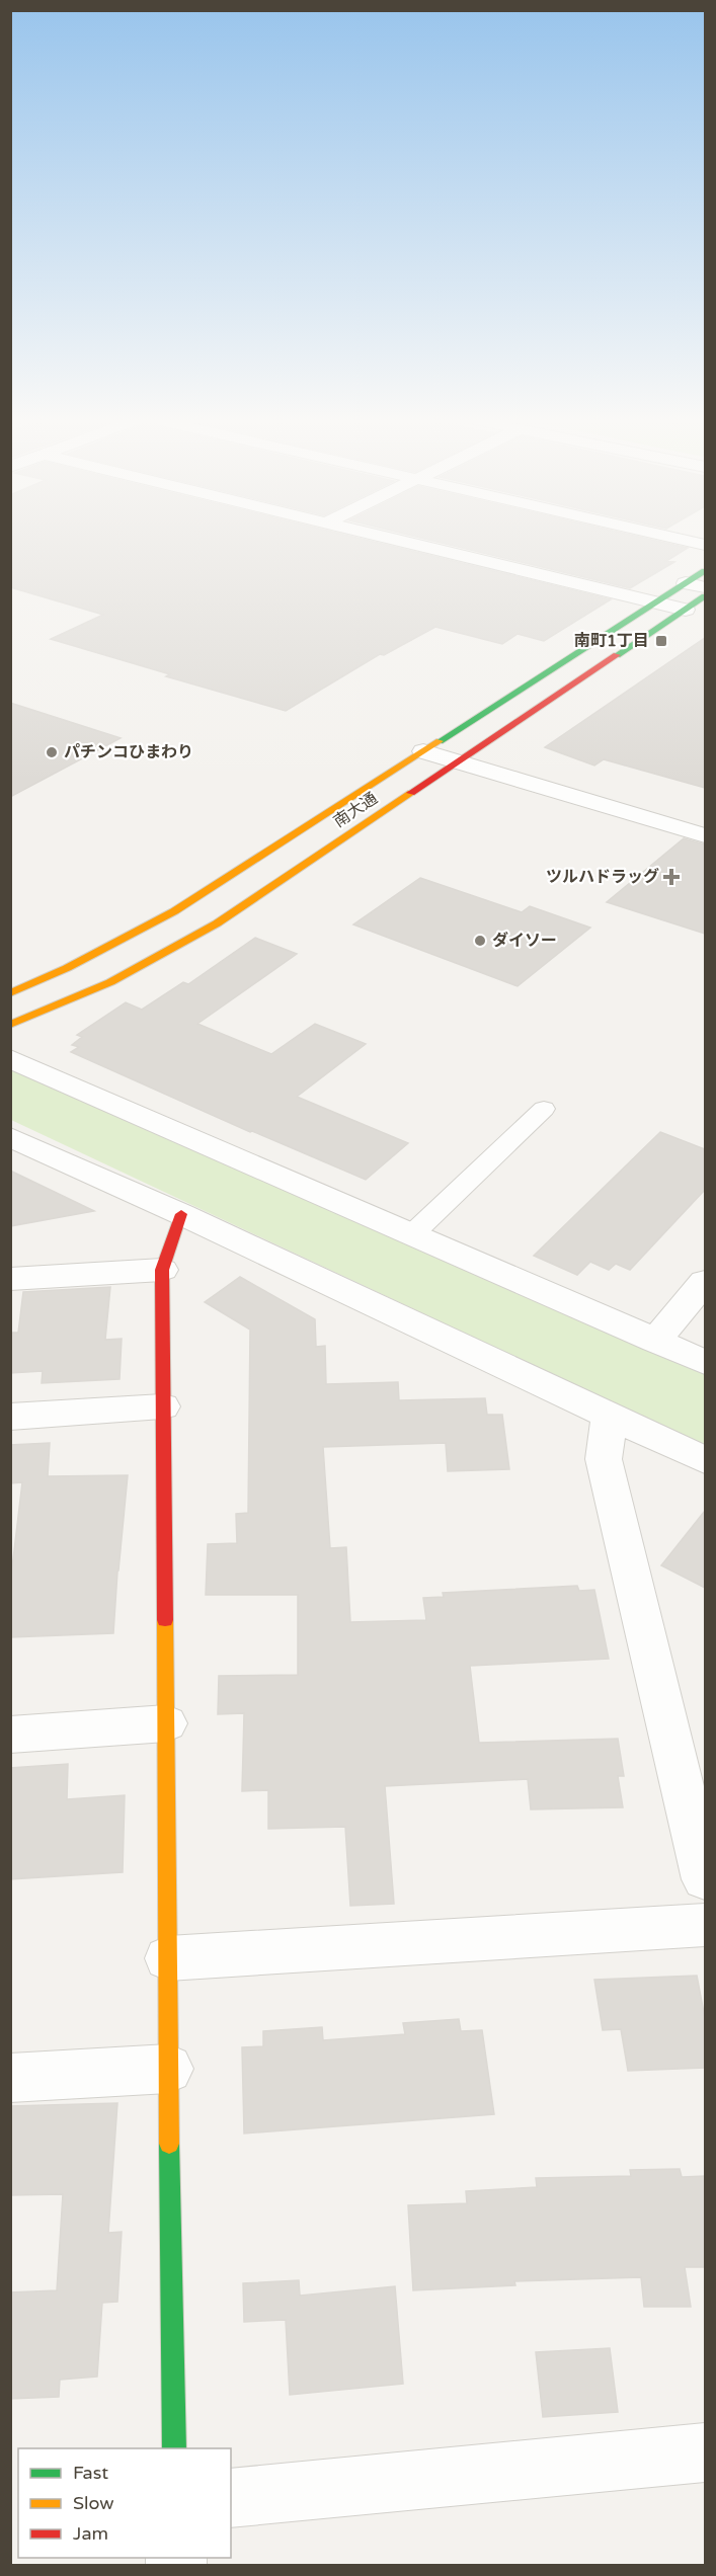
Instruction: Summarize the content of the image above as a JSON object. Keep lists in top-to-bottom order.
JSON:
{
  "streets": {
    "street": ["南大通"]
  },
  "places": {
    "transit": ["南町1丁目"],
    "other": ["パチンコひまわり", "ダイソー"],
    "health": ["ツルハドラッグ"]
  },
  "legend": ["Fast", "Slow", "Jam"]
}
